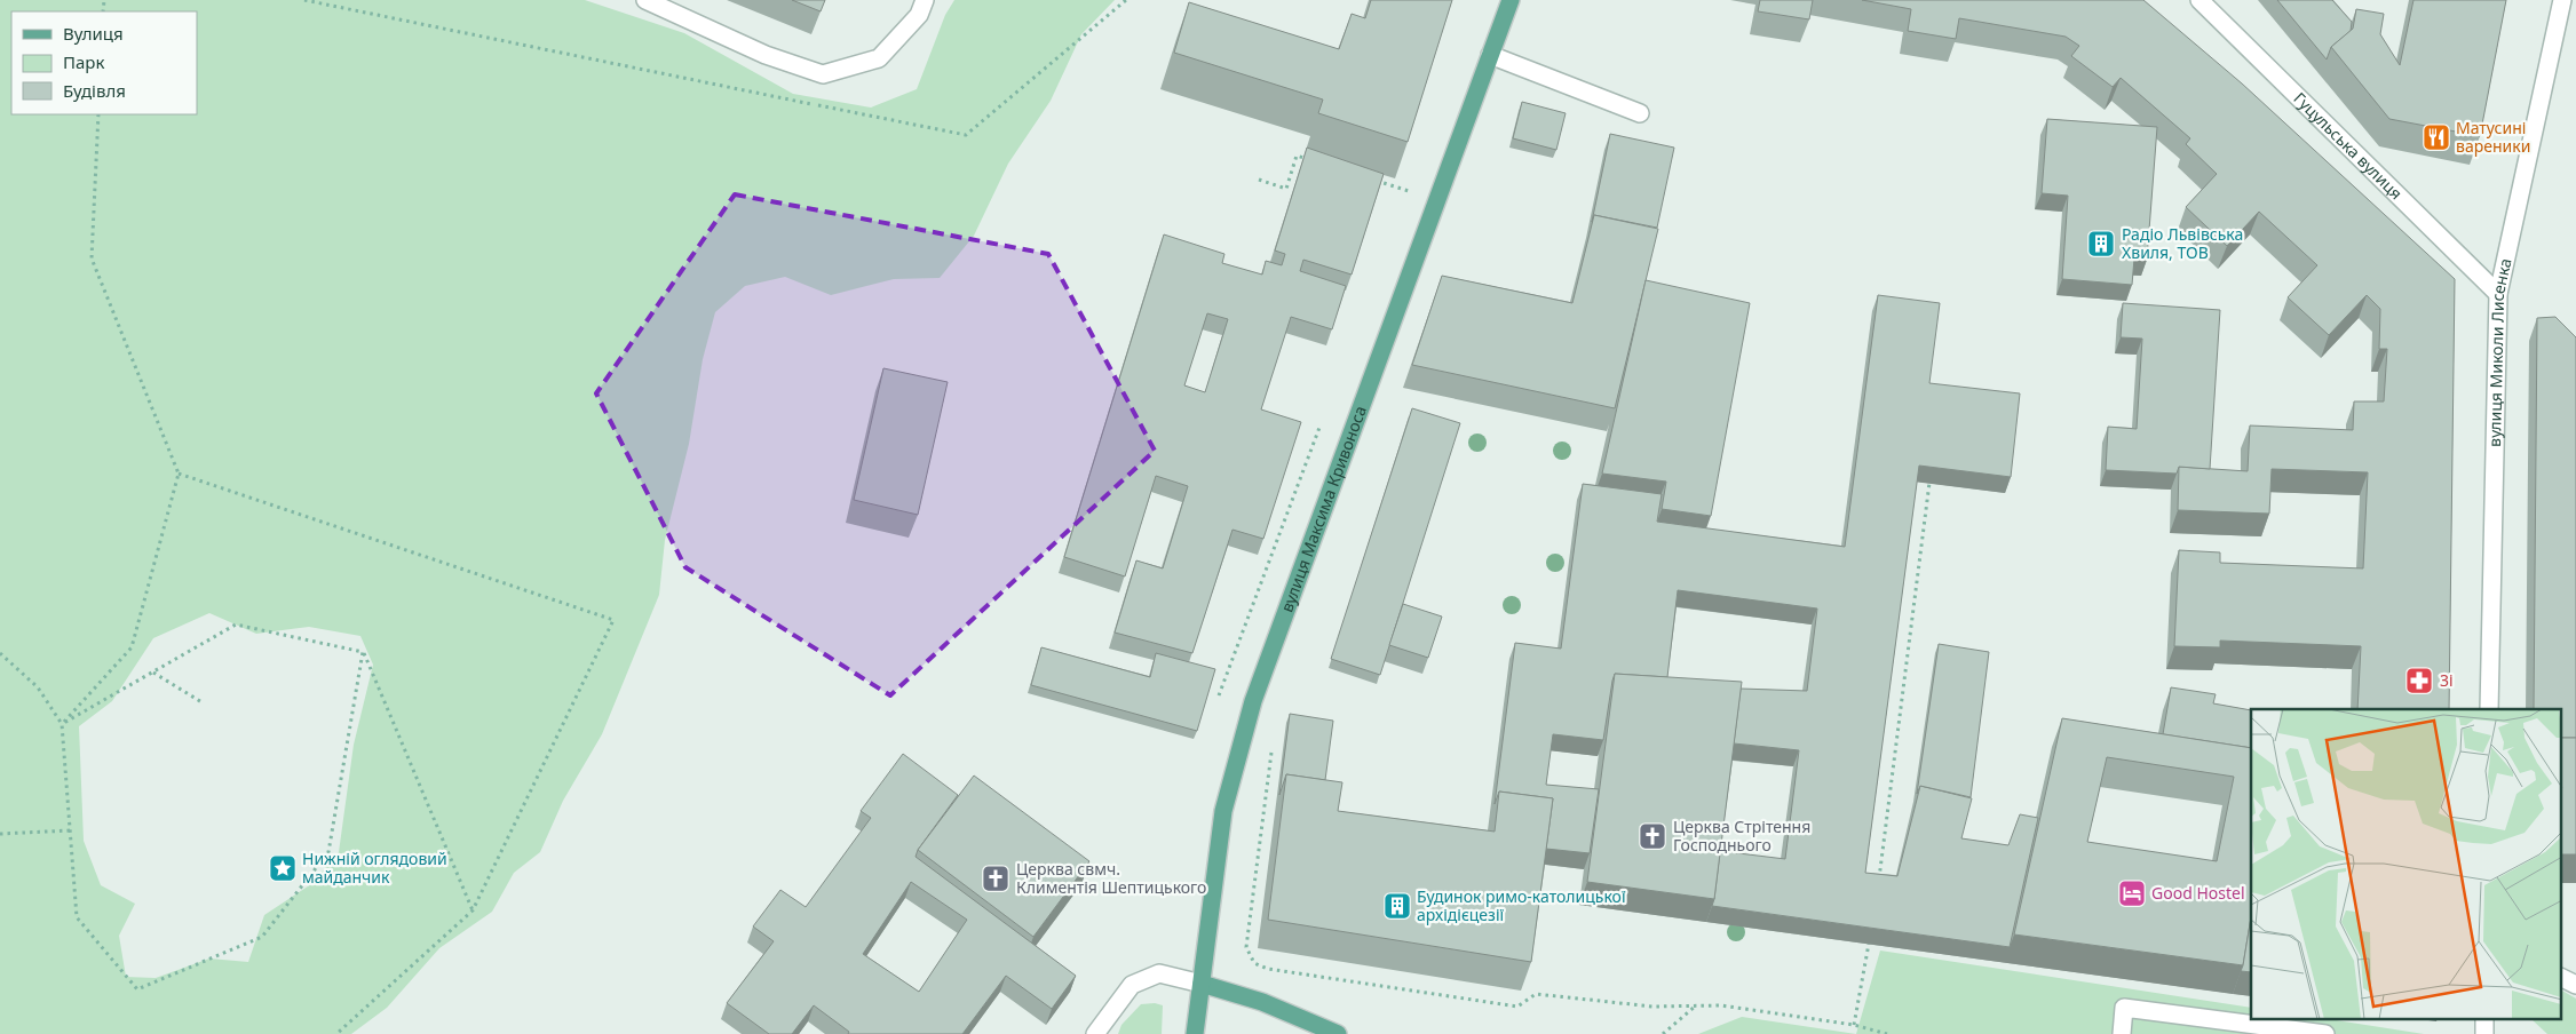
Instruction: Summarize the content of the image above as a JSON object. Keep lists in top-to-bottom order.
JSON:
{
  "streets": {
    "main road": ["вулиця Максима Кривоноса"],
    "street": ["Гуцульська вулиця", "вулиця Миколи Лисенка"]
  },
  "crossings": [
    ["Гуцульська вулиця", "вулиця Миколи Лисенка"]
  ],
  "places": {
    "restaurant": ["Матусині вареники"],
    "building": ["Радіо Львівська Хвиля, ТОВ", "Будинок римо-католицької архідієцезії"],
    "pharmacy": ["3і"],
    "church": ["Церква Стрітення Господнього", "Церква свмч. Климентія Шептицького"],
    "place": ["Нижній оглядовий майданчик"],
    "hotel": ["Good Hostel"]
  },
  "legend": ["Вулиця", "Парк", "Будівля"]
}
